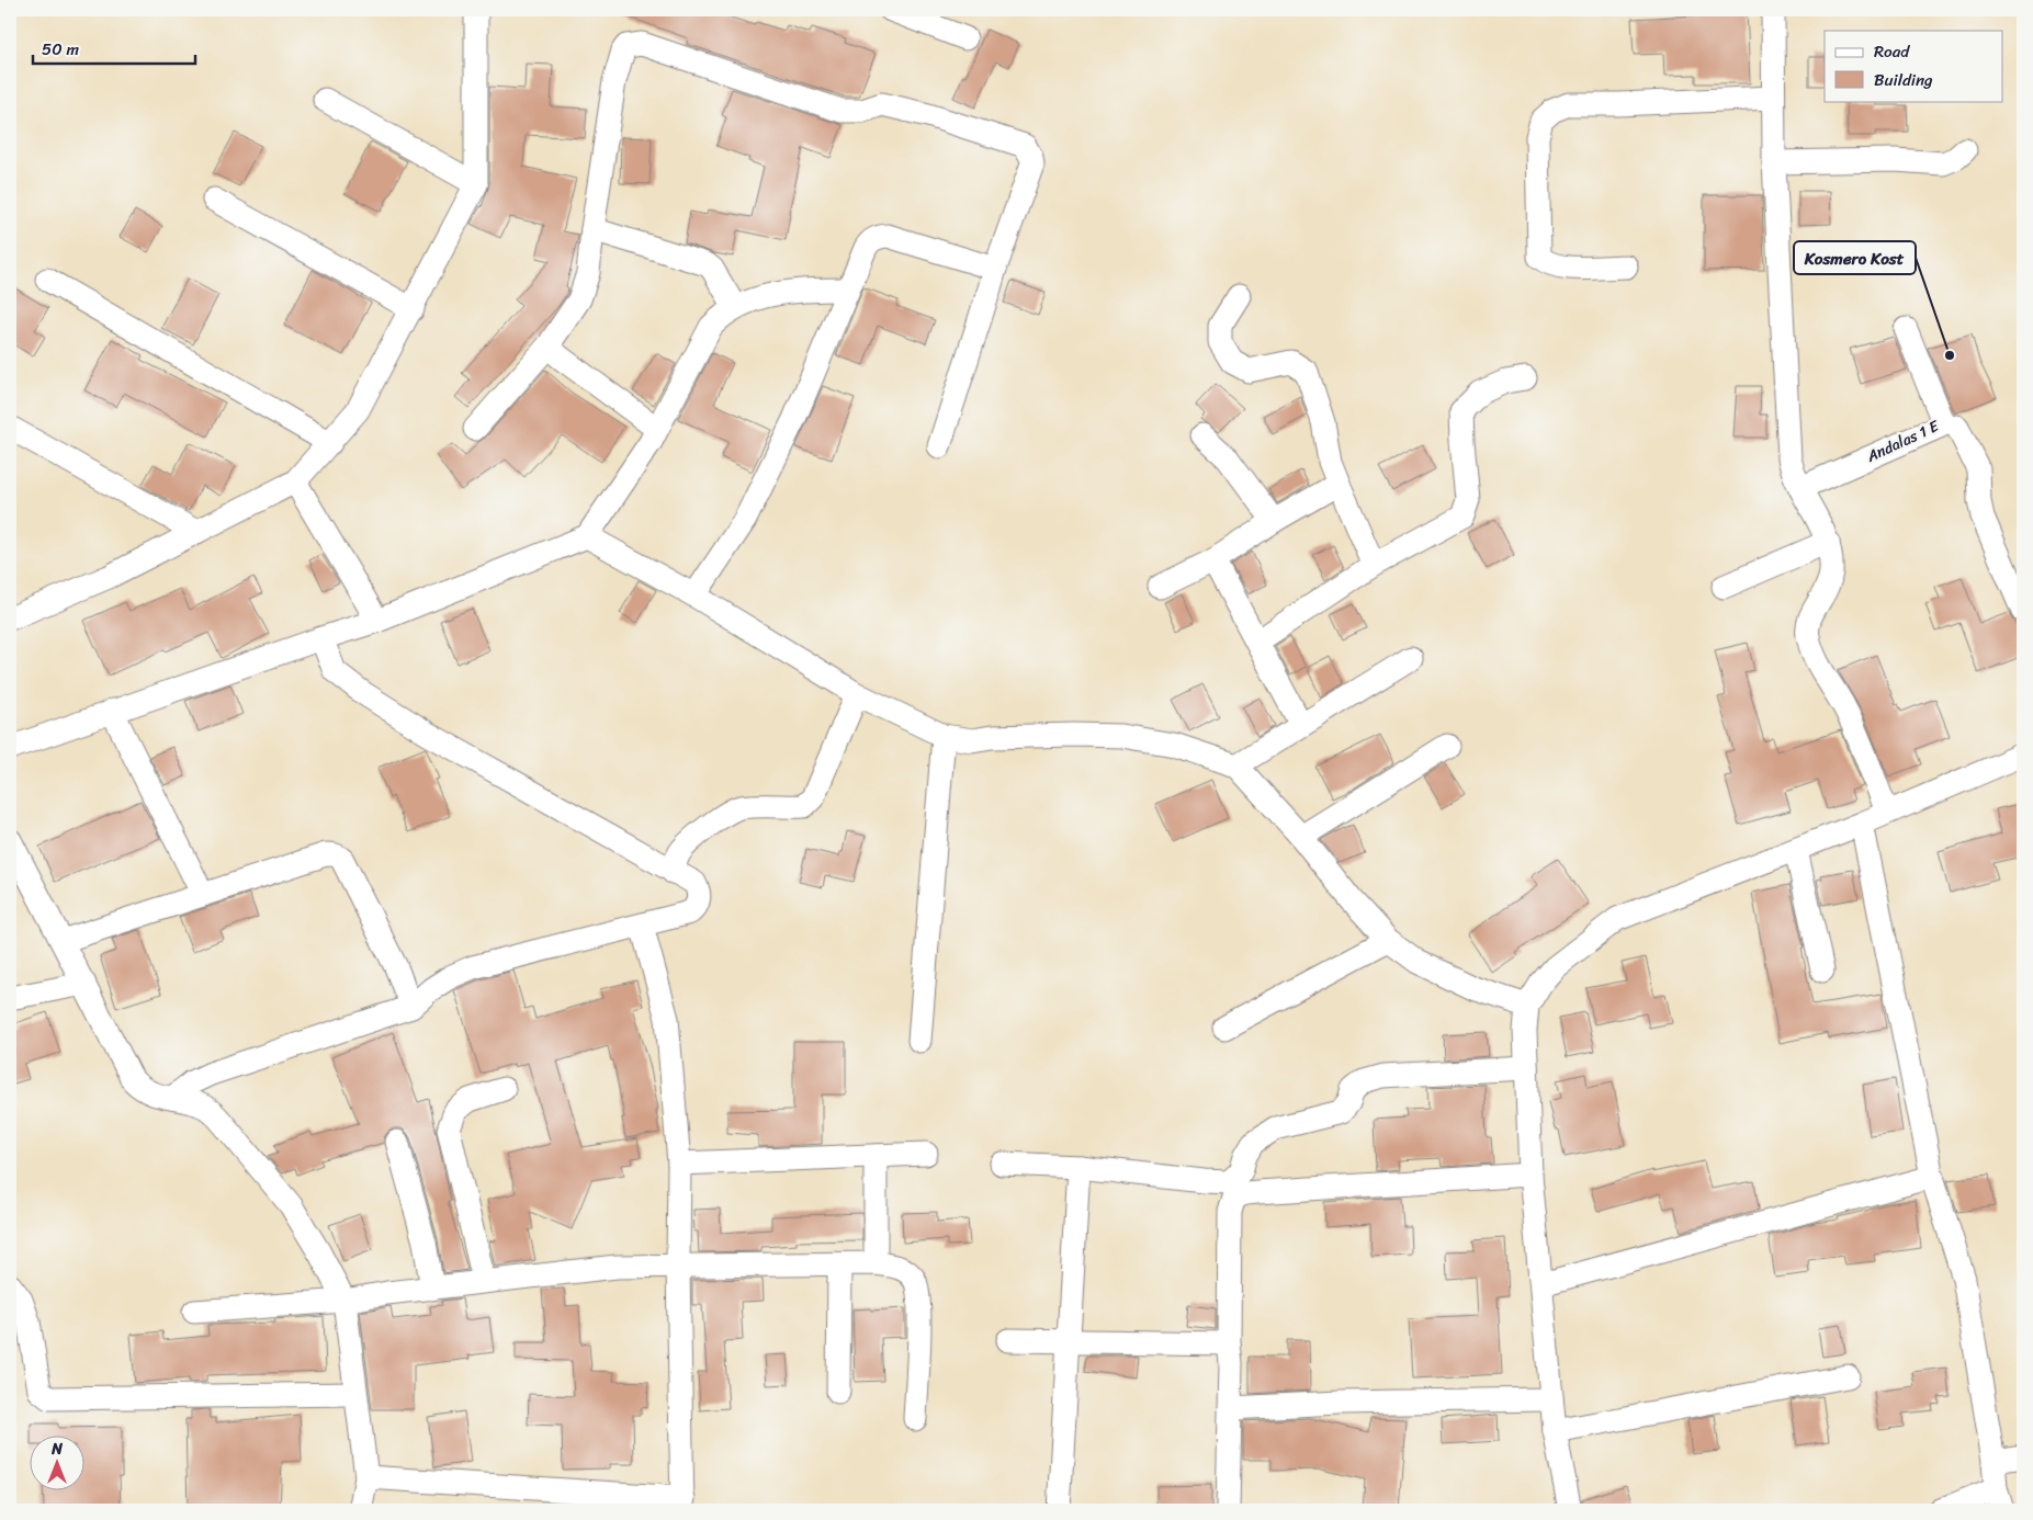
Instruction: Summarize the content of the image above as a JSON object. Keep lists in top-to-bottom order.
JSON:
{
  "streets": {
    "street": ["Andalas 1 E"]
  },
  "places": ["Kosmero Kost"],
  "legend": ["Road", "Building"],
  "scale_bar": "50 m",
  "north": "top"
}
